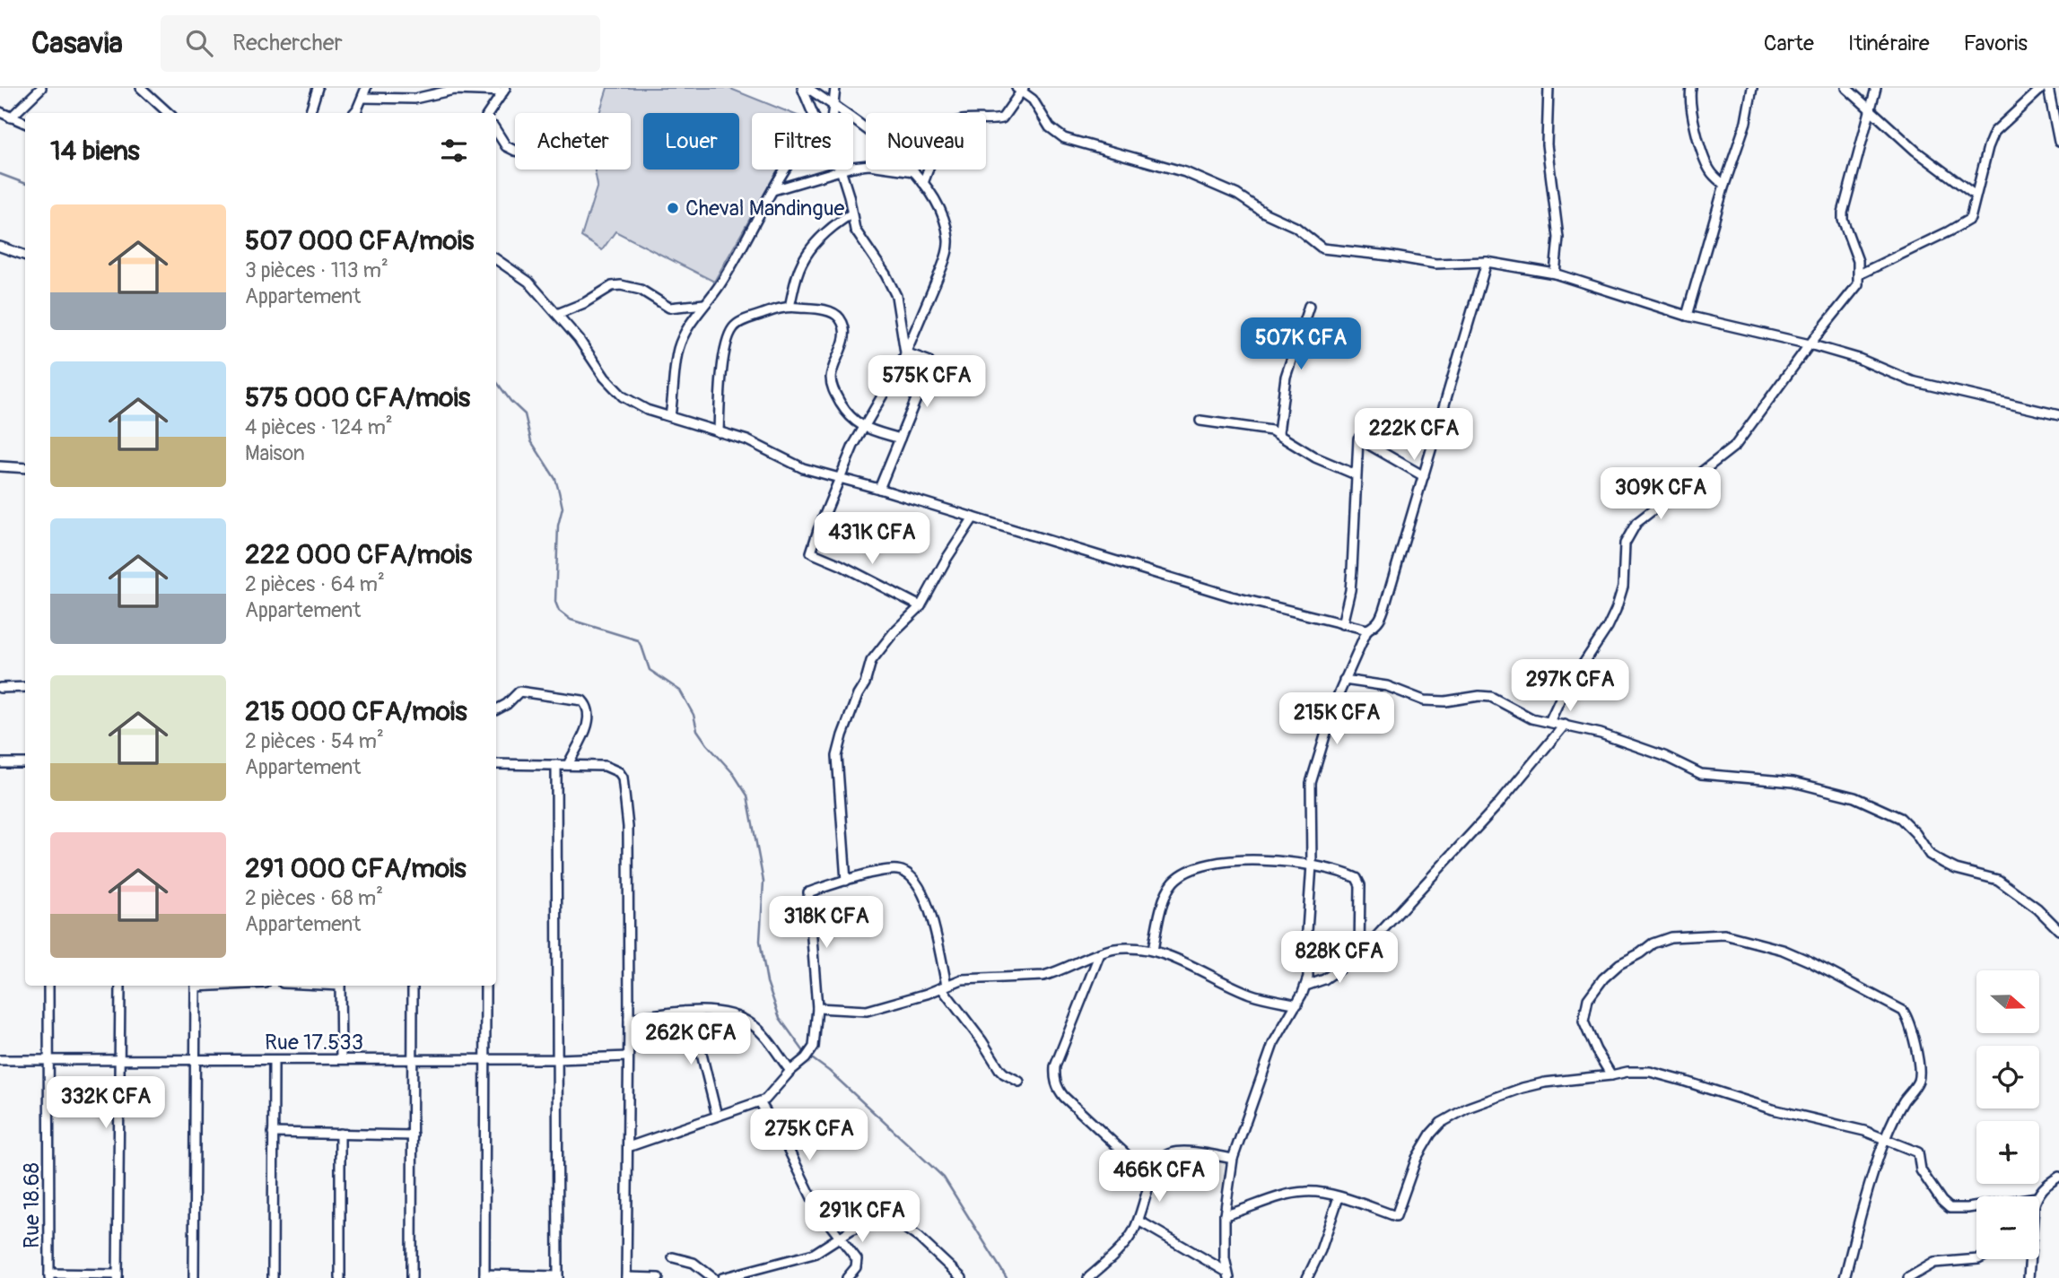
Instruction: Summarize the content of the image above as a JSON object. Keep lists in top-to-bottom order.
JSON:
{
  "streets": {
    "street": ["Rue 17.533", "Rue 18.68"]
  },
  "crossings": [
    ["Rue 17.533", "Rue 18.68"]
  ],
  "places": ["Cheval Mandingue"],
  "north": "right",
  "page": {
    "header": "Casavia",
    "search": "Rechercher",
    "nav": ["Carte", "Itinéraire", "Favoris"],
    "chip": [
      "Acheter",
      "Louer",
      "Filtres",
      "Nouveau"
    ],
    "heading": "14 biens",
    "list": [
      {
        "name": "507 000 CFA/mois",
        "note": "3 pièces · 113 m² · Appartement"
      },
      {
        "name": "575 000 CFA/mois",
        "note": "4 pièces · 124 m² · Maison"
      },
      {
        "name": "222 000 CFA/mois",
        "note": "2 pièces · 64 m² · Appartement"
      },
      {
        "name": "215 000 CFA/mois",
        "note": "2 pièces · 54 m² · Appartement"
      },
      {
        "name": "291 000 CFA/mois",
        "note": "2 pièces · 68 m² · Appartement"
      }
    ],
    "price": [
      "507K CFA",
      "575K CFA",
      "222K CFA",
      "309K CFA",
      "431K CFA",
      "297K CFA",
      "215K CFA",
      "318K CFA",
      "828K CFA",
      "262K CFA",
      "332K CFA",
      "275K CFA",
      "466K CFA",
      "291K CFA"
    ],
    "map_buttons": ["+", "−"]
  }
}
